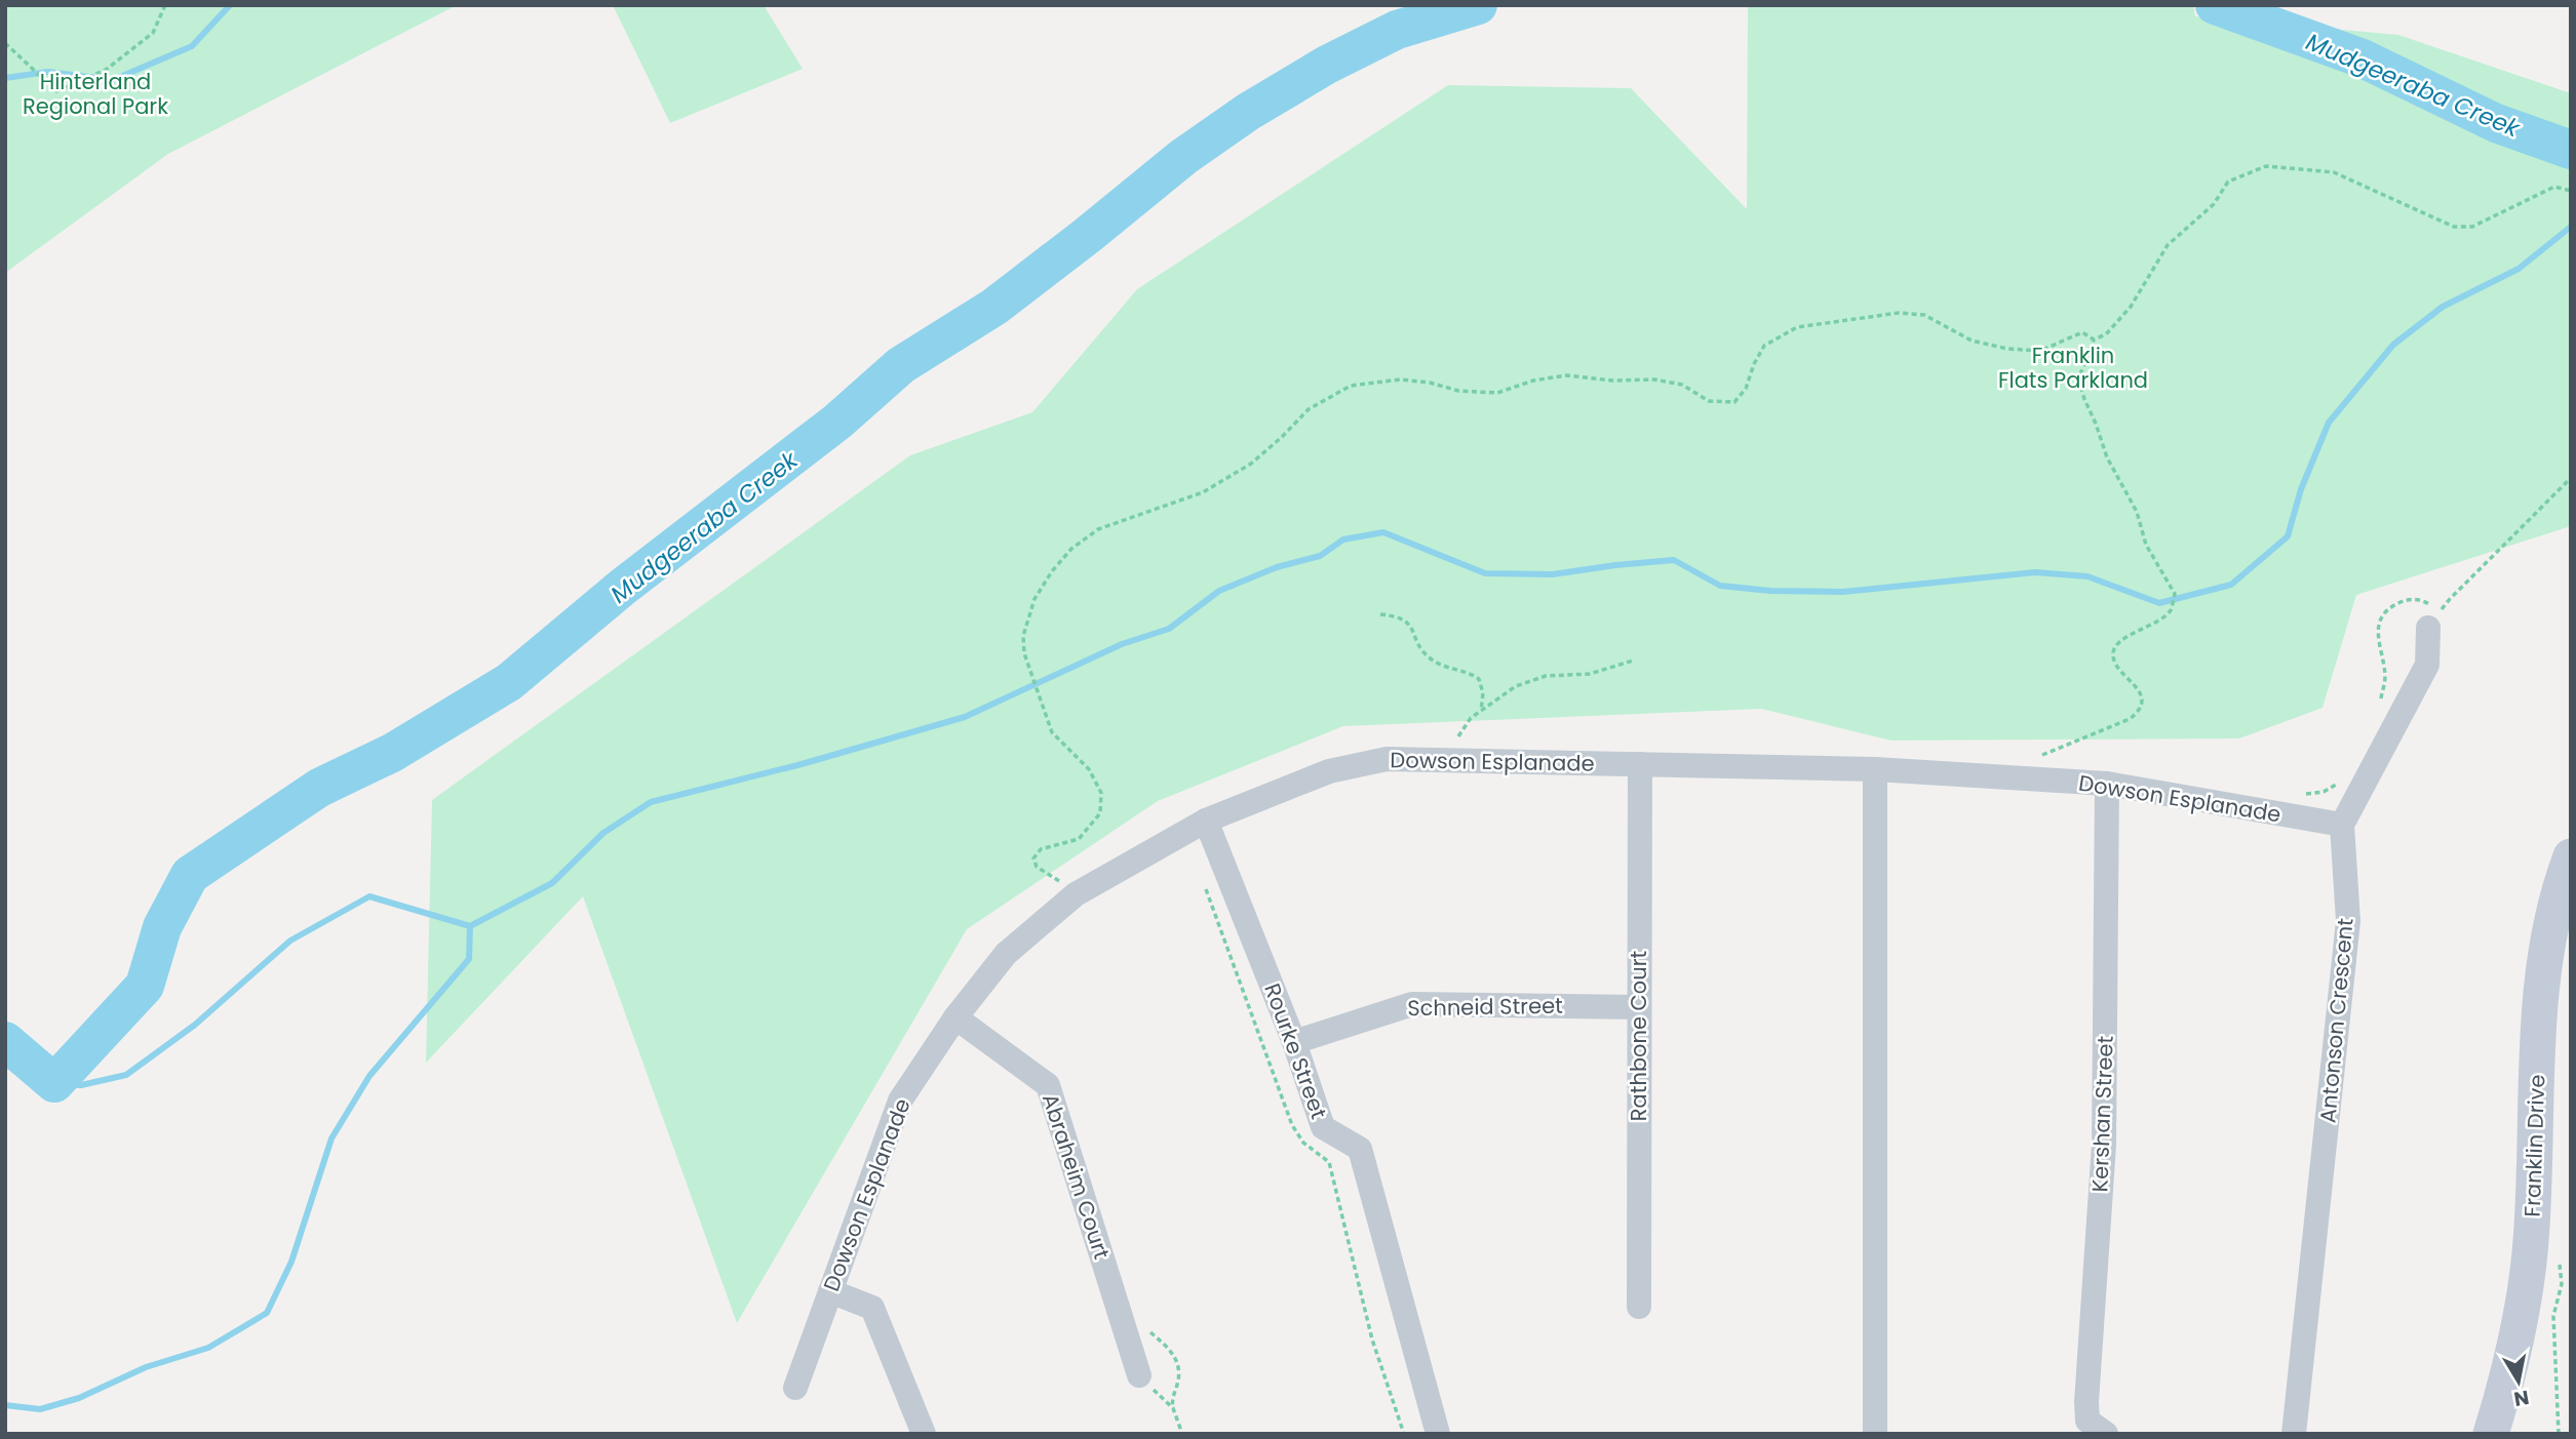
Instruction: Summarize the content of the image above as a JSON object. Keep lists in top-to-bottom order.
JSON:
{
  "streets": {
    "main road": ["Franklin Drive"],
    "street": [
      "Dowson Esplanade",
      "Schneid Street",
      "Antonson Crescent",
      "Rathbone Court",
      "Rourke Street",
      "Kershan Street",
      "Abraheim Court"
    ]
  },
  "crossings": [
    ["Dowson Esplanade", "Antonson Crescent"],
    ["Dowson Esplanade", "Rathbone Court"],
    ["Dowson Esplanade", "Rourke Street"],
    ["Dowson Esplanade", "Kershan Street"],
    ["Dowson Esplanade", "Abraheim Court"],
    ["Schneid Street", "Rathbone Court"],
    ["Schneid Street", "Rourke Street"]
  ],
  "water": ["Mudgeeraba Creek"],
  "parks": ["Hinterland Regional Park", "Franklin Flats Parkland"],
  "north": "bottom"
}
